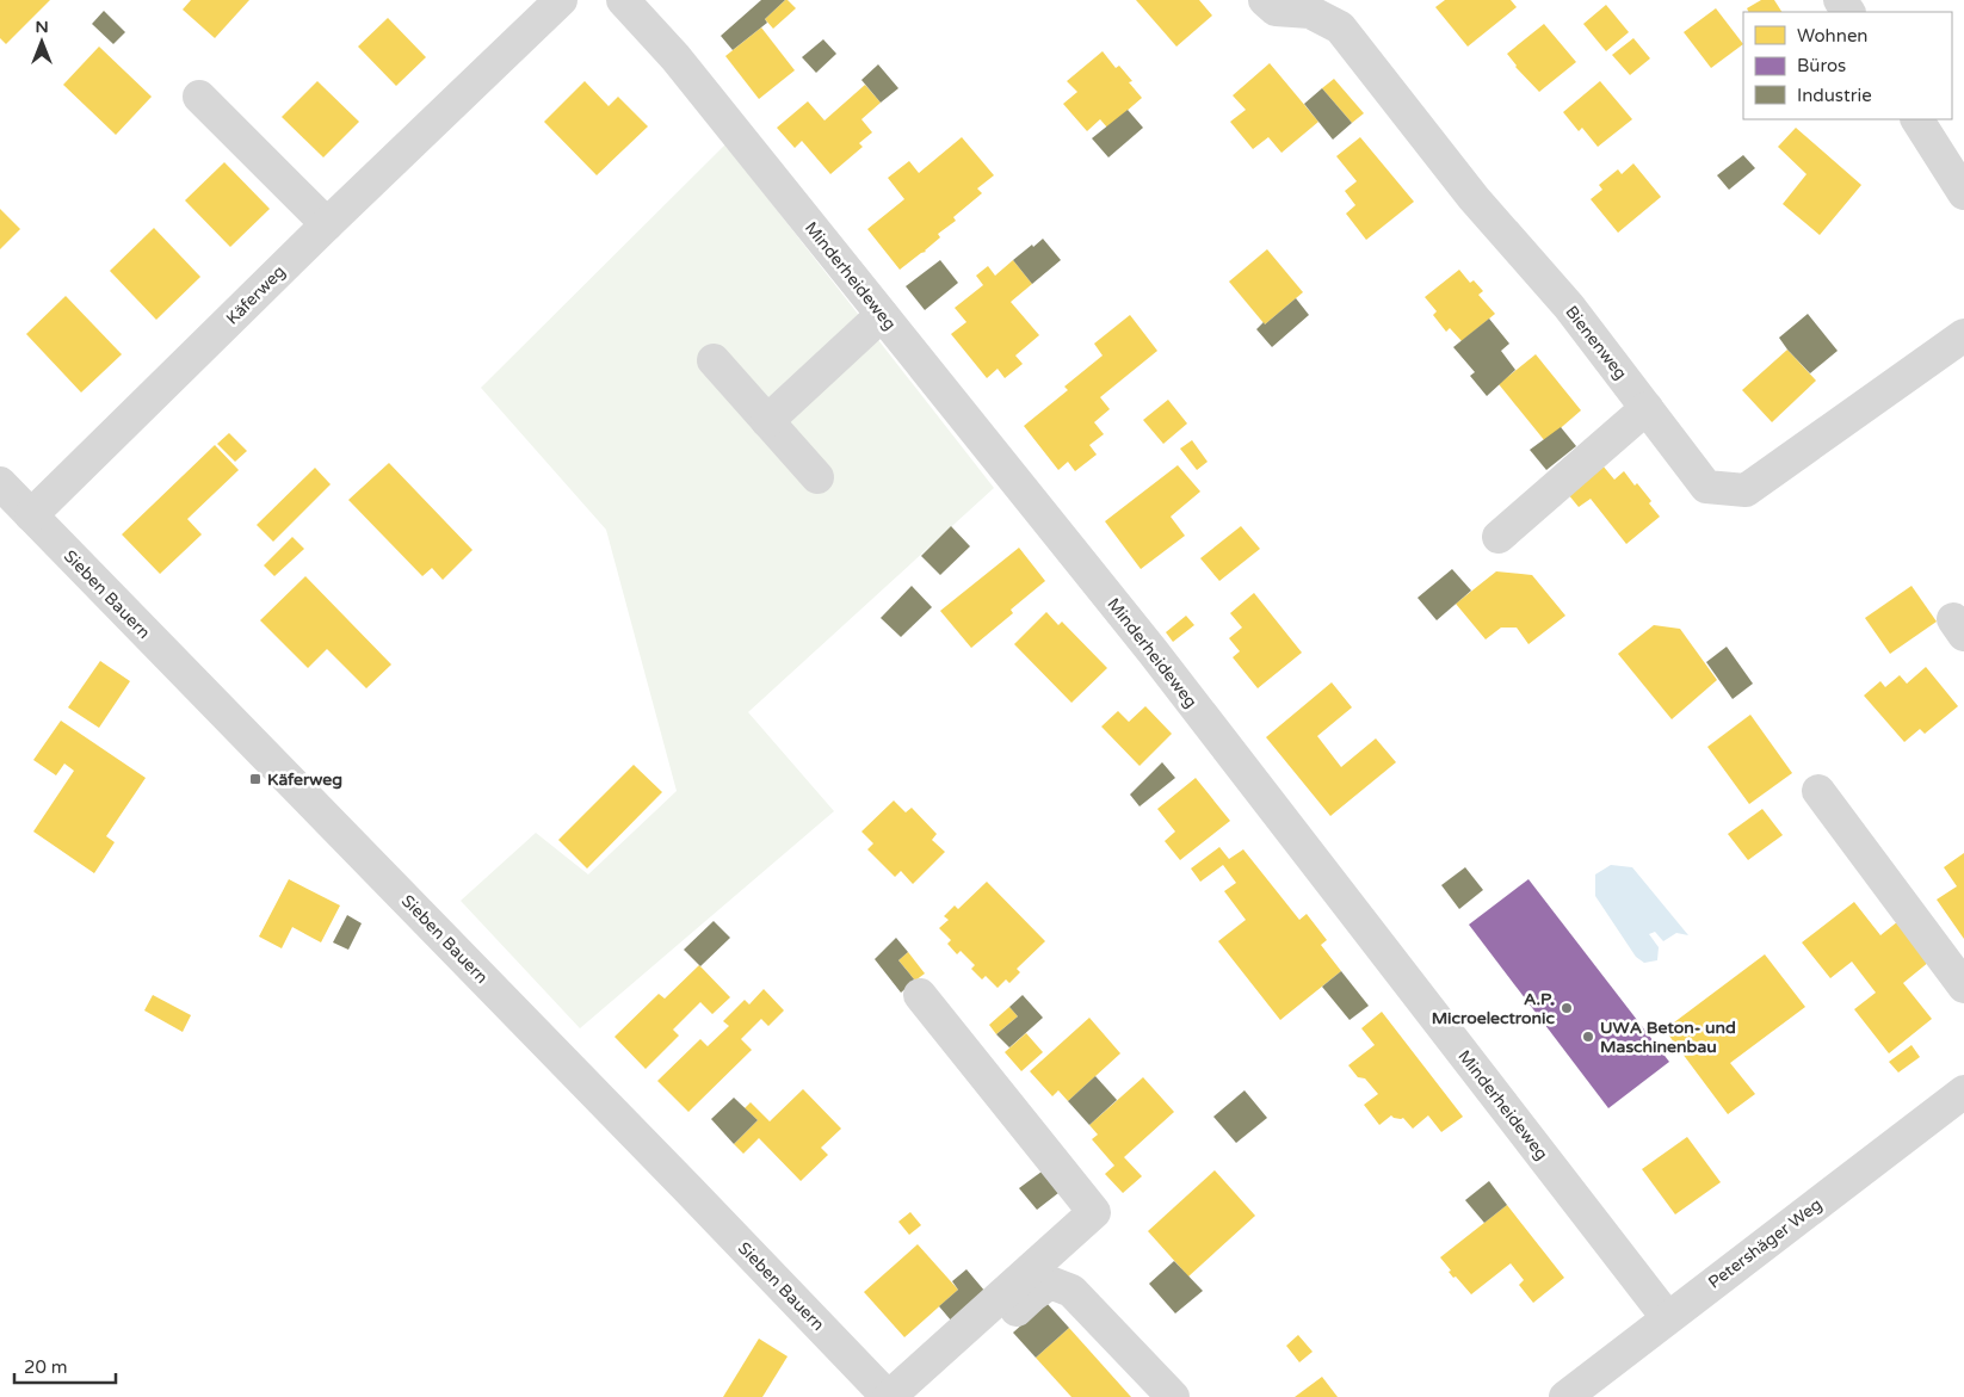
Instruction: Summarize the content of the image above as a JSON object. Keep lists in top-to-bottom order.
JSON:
{
  "streets": {
    "street": [
      "Minderheideweg",
      "Käferweg",
      "Bienenweg",
      "Sieben Bauern",
      "Petershäger Weg"
    ]
  },
  "crossings": [
    ["Minderheideweg", "Petershäger Weg"],
    ["Käferweg", "Sieben Bauern"]
  ],
  "places": {
    "transit": ["Käferweg"],
    "other": ["A.P. Microelectronic", "UWA Beton- und Maschinenbau"]
  },
  "legend": ["Wohnen", "Büros", "Industrie"],
  "scale_bar": "20 m",
  "north": "top"
}
